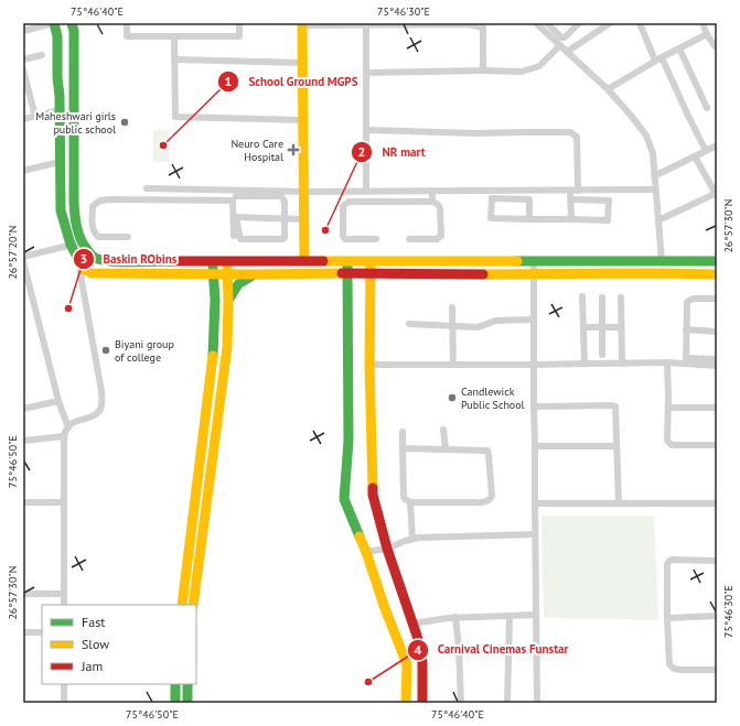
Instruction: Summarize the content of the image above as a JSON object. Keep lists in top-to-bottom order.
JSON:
{
  "places": {
    "other": [
      "Maheshwari girls public school",
      "School Ground MGPS",
      "NR mart",
      "Baskin RObins",
      "Biyani group of college",
      "Candlewick Public School",
      "Carnival Cinemas Funstar"
    ],
    "health": ["Neuro Care Hospital"]
  },
  "legend": ["Fast", "Slow", "Jam"],
  "coordinates": [
    "75°46'40\"E",
    "75°46'30\"E",
    "26°57'30\"N",
    "26°57'20\"N",
    "75°46'50\"E"
  ]
}
